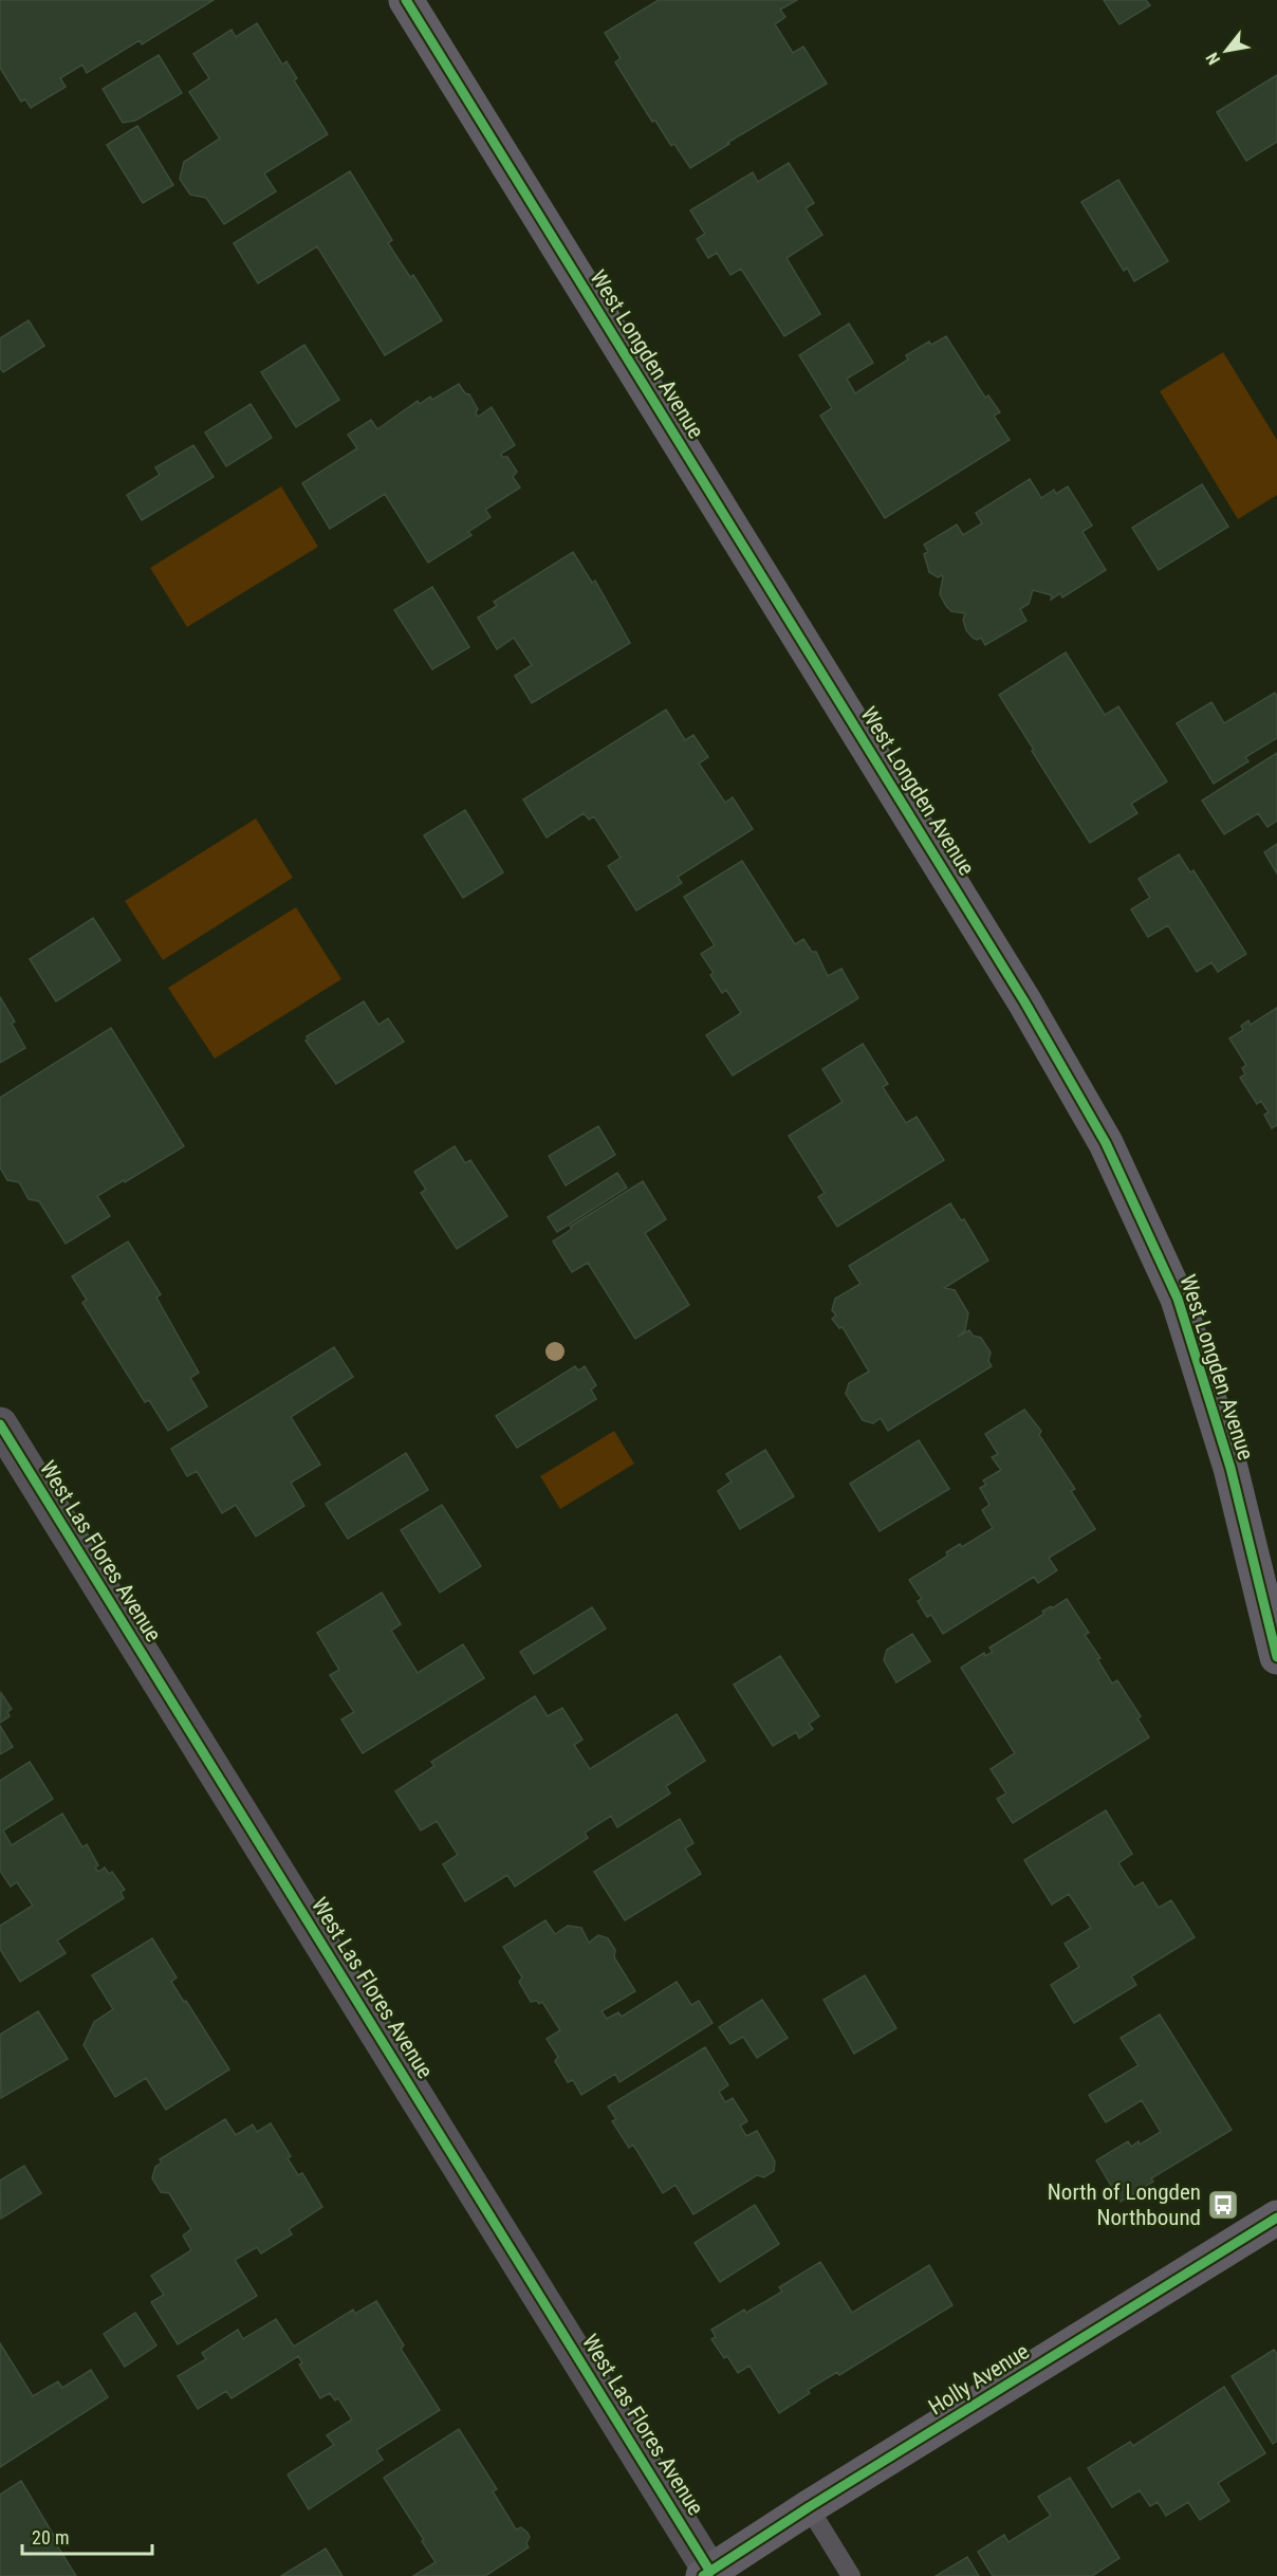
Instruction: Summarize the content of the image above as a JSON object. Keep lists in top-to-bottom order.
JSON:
{
  "streets": {
    "street": ["West Longden Avenue", "West Las Flores Avenue", "Holly Avenue"]
  },
  "crossings": [
    ["West Las Flores Avenue", "Holly Avenue"]
  ],
  "places": {
    "bus stop": ["North of Longden Northbound"]
  },
  "scale_bar": "20 m",
  "north": "bottom left"
}
